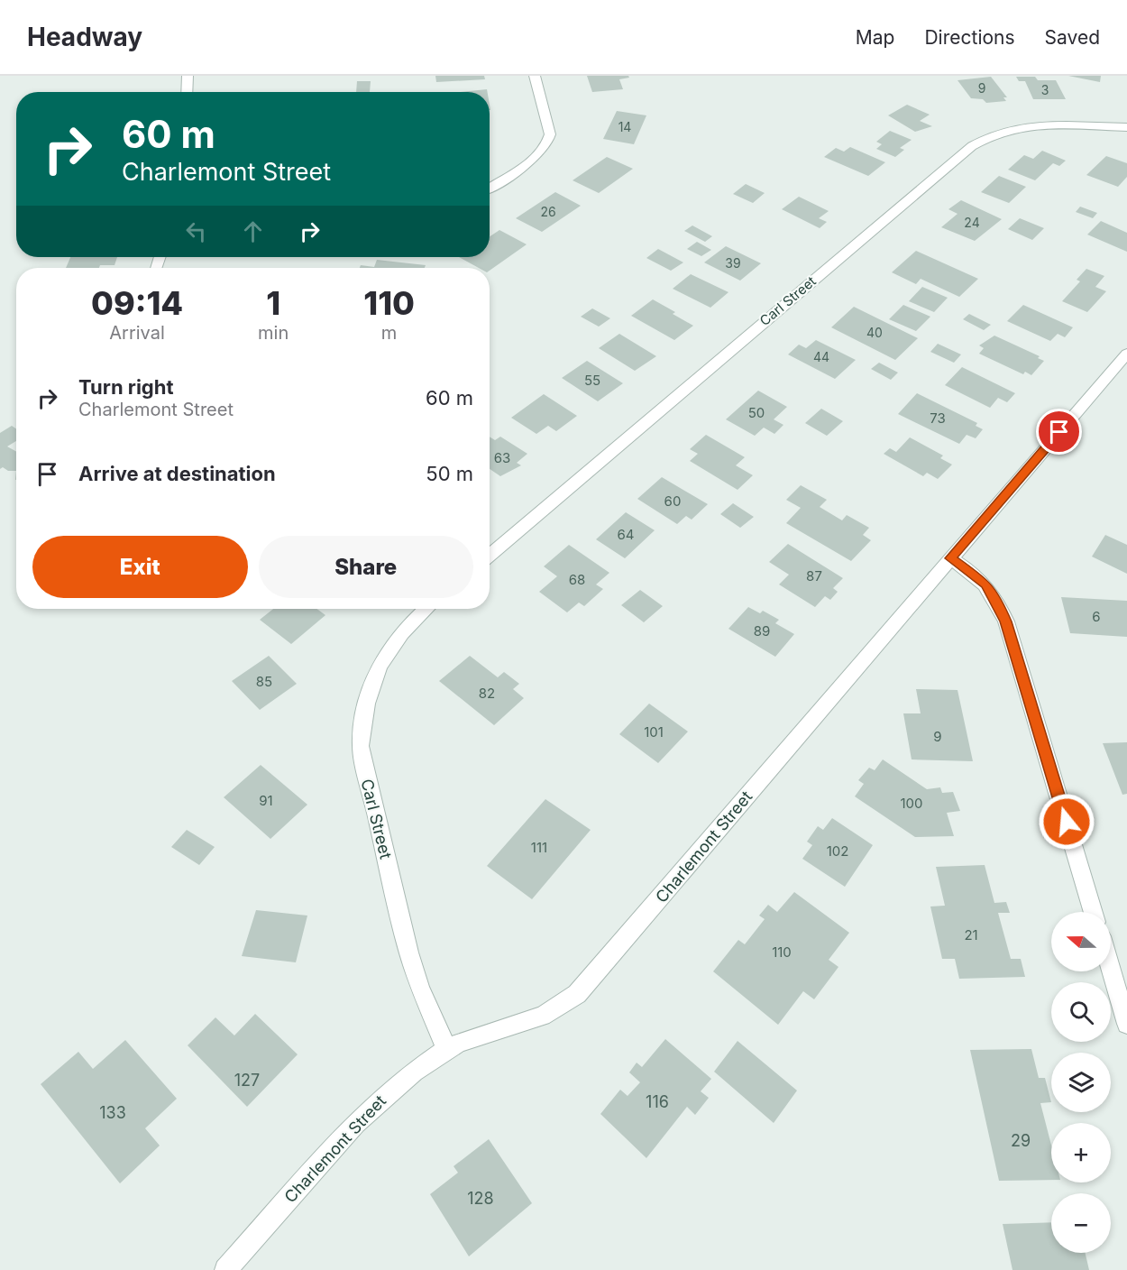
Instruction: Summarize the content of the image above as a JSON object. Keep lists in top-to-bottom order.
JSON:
{
  "streets": {
    "street": ["Carl Street", "Charlemont Street"]
  },
  "crossings": [
    ["Carl Street", "Charlemont Street"]
  ],
  "house_numbers": [
    "9",
    "3",
    "14",
    "26",
    "24",
    "39",
    "40",
    "44",
    "55",
    "50",
    "73",
    "63",
    "60",
    "64",
    "87",
    "68",
    "6",
    "89",
    "85",
    "82",
    "101",
    "9",
    "91",
    "100",
    "111",
    "102",
    "21",
    "110",
    "127",
    "116",
    "133",
    "29",
    "128"
  ],
  "north": "left",
  "page": {
    "header": "Headway",
    "nav": ["Map", "Directions", "Saved"],
    "turn": ["60 m", "Charlemont Street"],
    "eta": [
      "09:14",
      "Arrival",
      "1",
      "min",
      "110",
      "m"
    ],
    "list": [
      {
        "name": "Turn right",
        "note": "Charlemont Street",
        "value": "60 m"
      },
      {
        "name": "Arrive at destination",
        "value": "50 m"
      }
    ],
    "buttons": ["Exit", "Share"],
    "map_buttons": ["+", "−"]
  }
}
